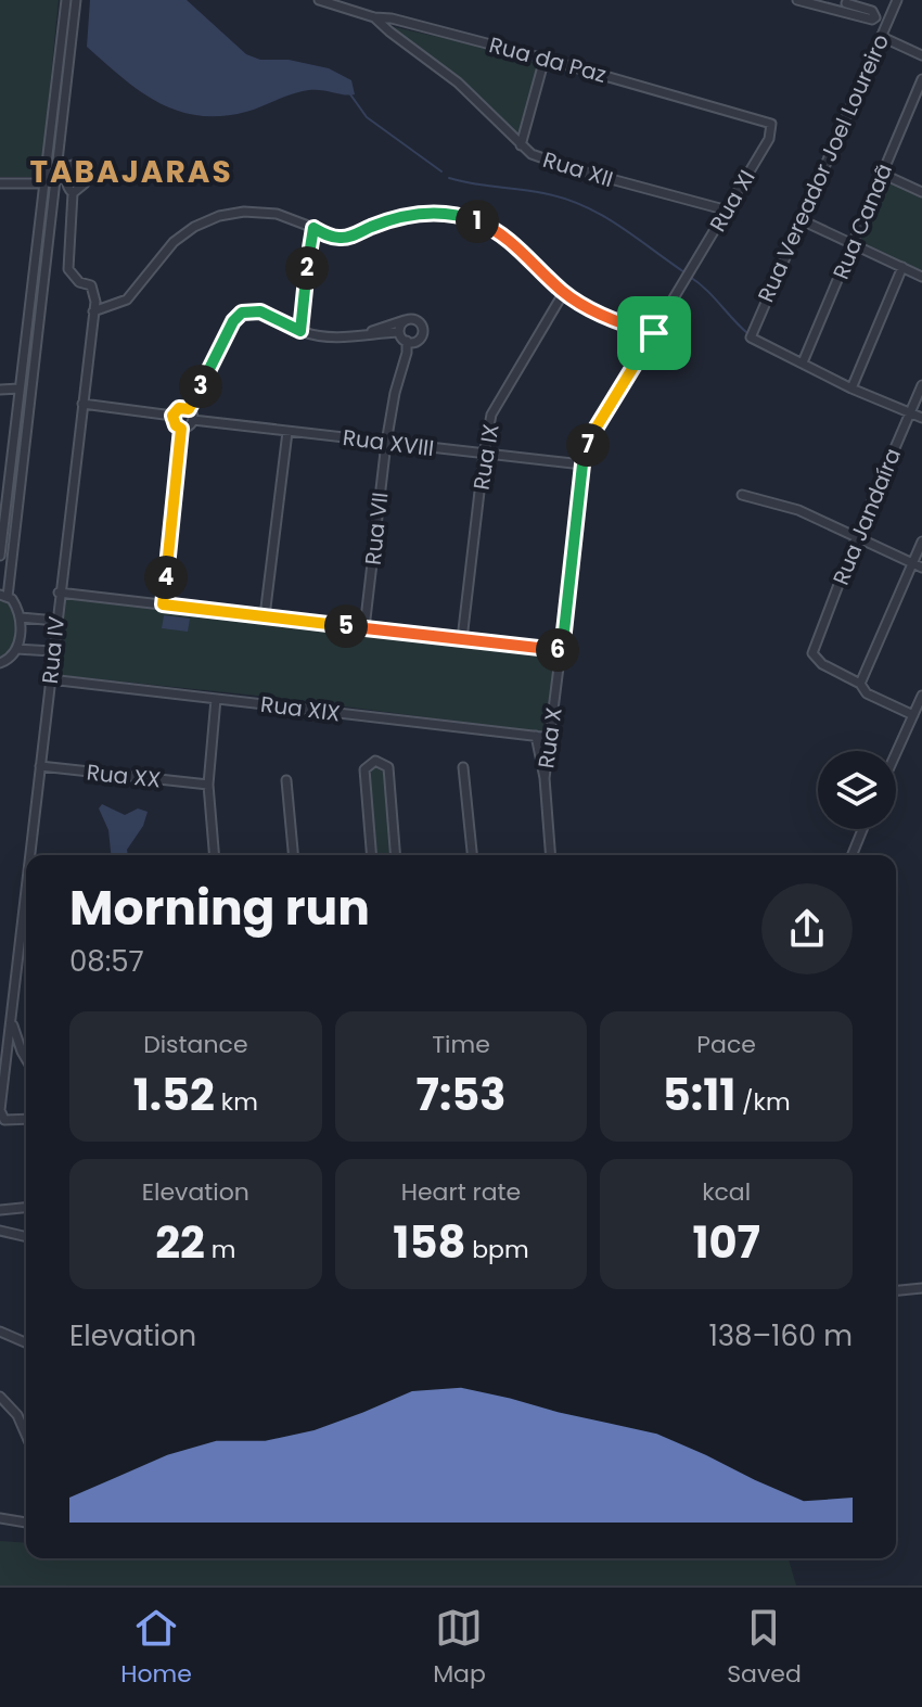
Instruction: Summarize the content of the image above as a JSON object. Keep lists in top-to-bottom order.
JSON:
{
  "streets": {
    "street": [
      "Rua da Paz",
      "Rua Vereador Joel Loureiro",
      "Rua XII",
      "Rua XI",
      "Rua Canaã",
      "Rua XVIII",
      "Rua IX",
      "Rua Jandaíra",
      "Rua VII",
      "Rua IV",
      "Rua XIX",
      "Rua X",
      "Rua XX"
    ]
  },
  "crossings": [
    ["Rua da Paz", "Rua XII"],
    ["Rua da Paz", "Rua XI"],
    ["Rua Vereador Joel Loureiro", "Rua Canaã"],
    ["Rua XII", "Rua XI"],
    ["Rua XI", "Rua X"],
    ["Rua XVIII", "Rua IX"],
    ["Rua XVIII", "Rua VII"],
    ["Rua XVIII", "Rua X"],
    ["Rua IV", "Rua XIX"],
    ["Rua IV", "Rua XX"],
    ["Rua XIX", "Rua X"]
  ],
  "districts": ["TABAJARAS"],
  "page": {
    "pins": [
      "1",
      "2",
      "3",
      "7",
      "4",
      "5",
      "6"
    ],
    "heading": ["Morning run", "08:57"],
    "stats": [
      ["Distance", "1.52 km"],
      ["Time", "7:53"],
      ["Pace", "5:11 /km"],
      ["Elevation", "22 m"],
      ["Heart rate", "158 bpm"],
      ["kcal", "107"]
    ],
    "chart": ["Elevation", "138–160 m"],
    "tabs": ["Home", "Map", "Saved"]
  }
}
